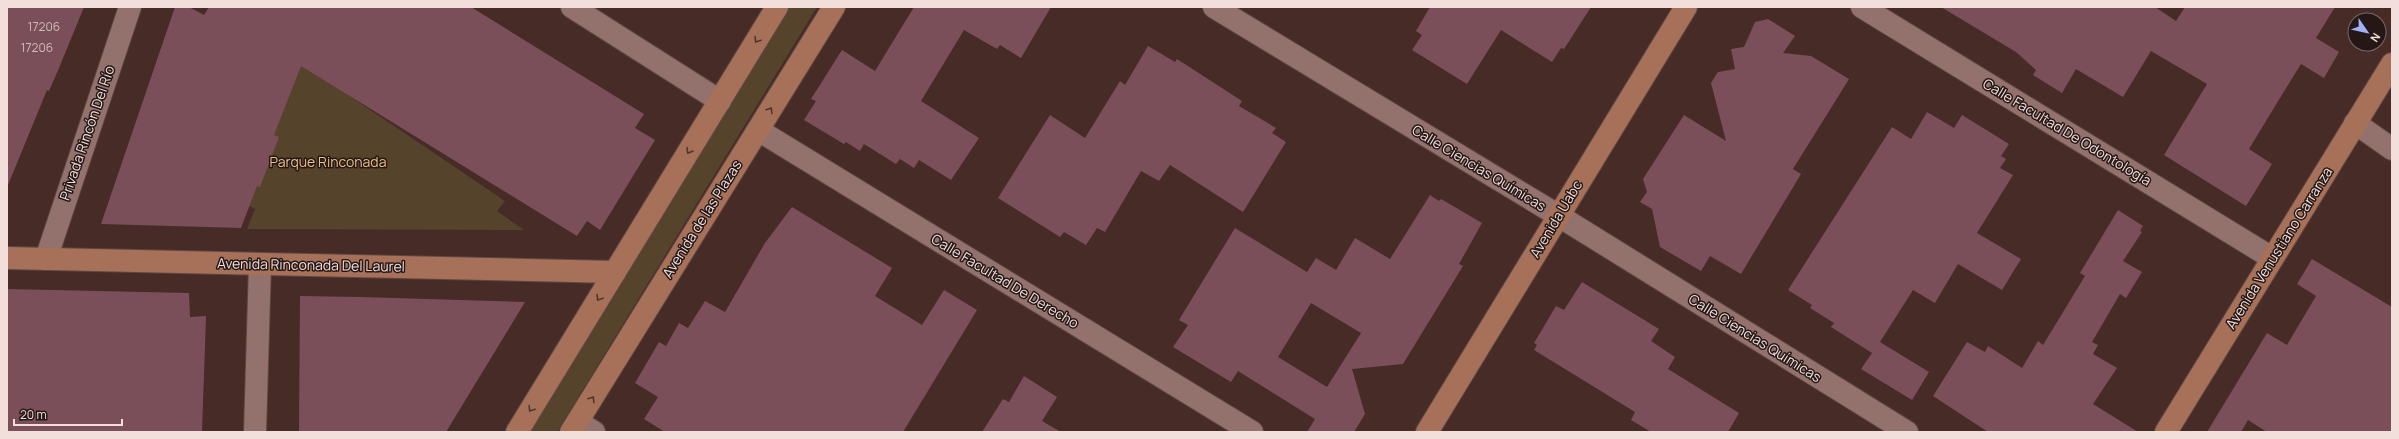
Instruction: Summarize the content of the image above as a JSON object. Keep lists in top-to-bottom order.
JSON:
{
  "streets": {
    "street": [
      "Calle Facultad De Odontología",
      "Privada Rincón Del Río",
      "Calle Ciencias Químicas",
      "Avenida de las Plazas",
      "Avenida Uabc",
      "Avenida Venustiano Carranza",
      "Avenida Rinconada Del Laurel",
      "Calle Facultad De Derecho"
    ]
  },
  "crossings": [
    ["Calle Facultad De Odontología", "Avenida Venustiano Carranza"],
    ["Privada Rincón Del Río", "Avenida Rinconada Del Laurel"],
    ["Calle Ciencias Químicas", "Avenida Uabc"],
    ["Avenida de las Plazas", "Calle Facultad De Derecho"]
  ],
  "parks": ["Parque Rinconada"],
  "house_numbers": ["17206", "17206"],
  "scale_bar": "20 m",
  "north": "bottom right"
}
